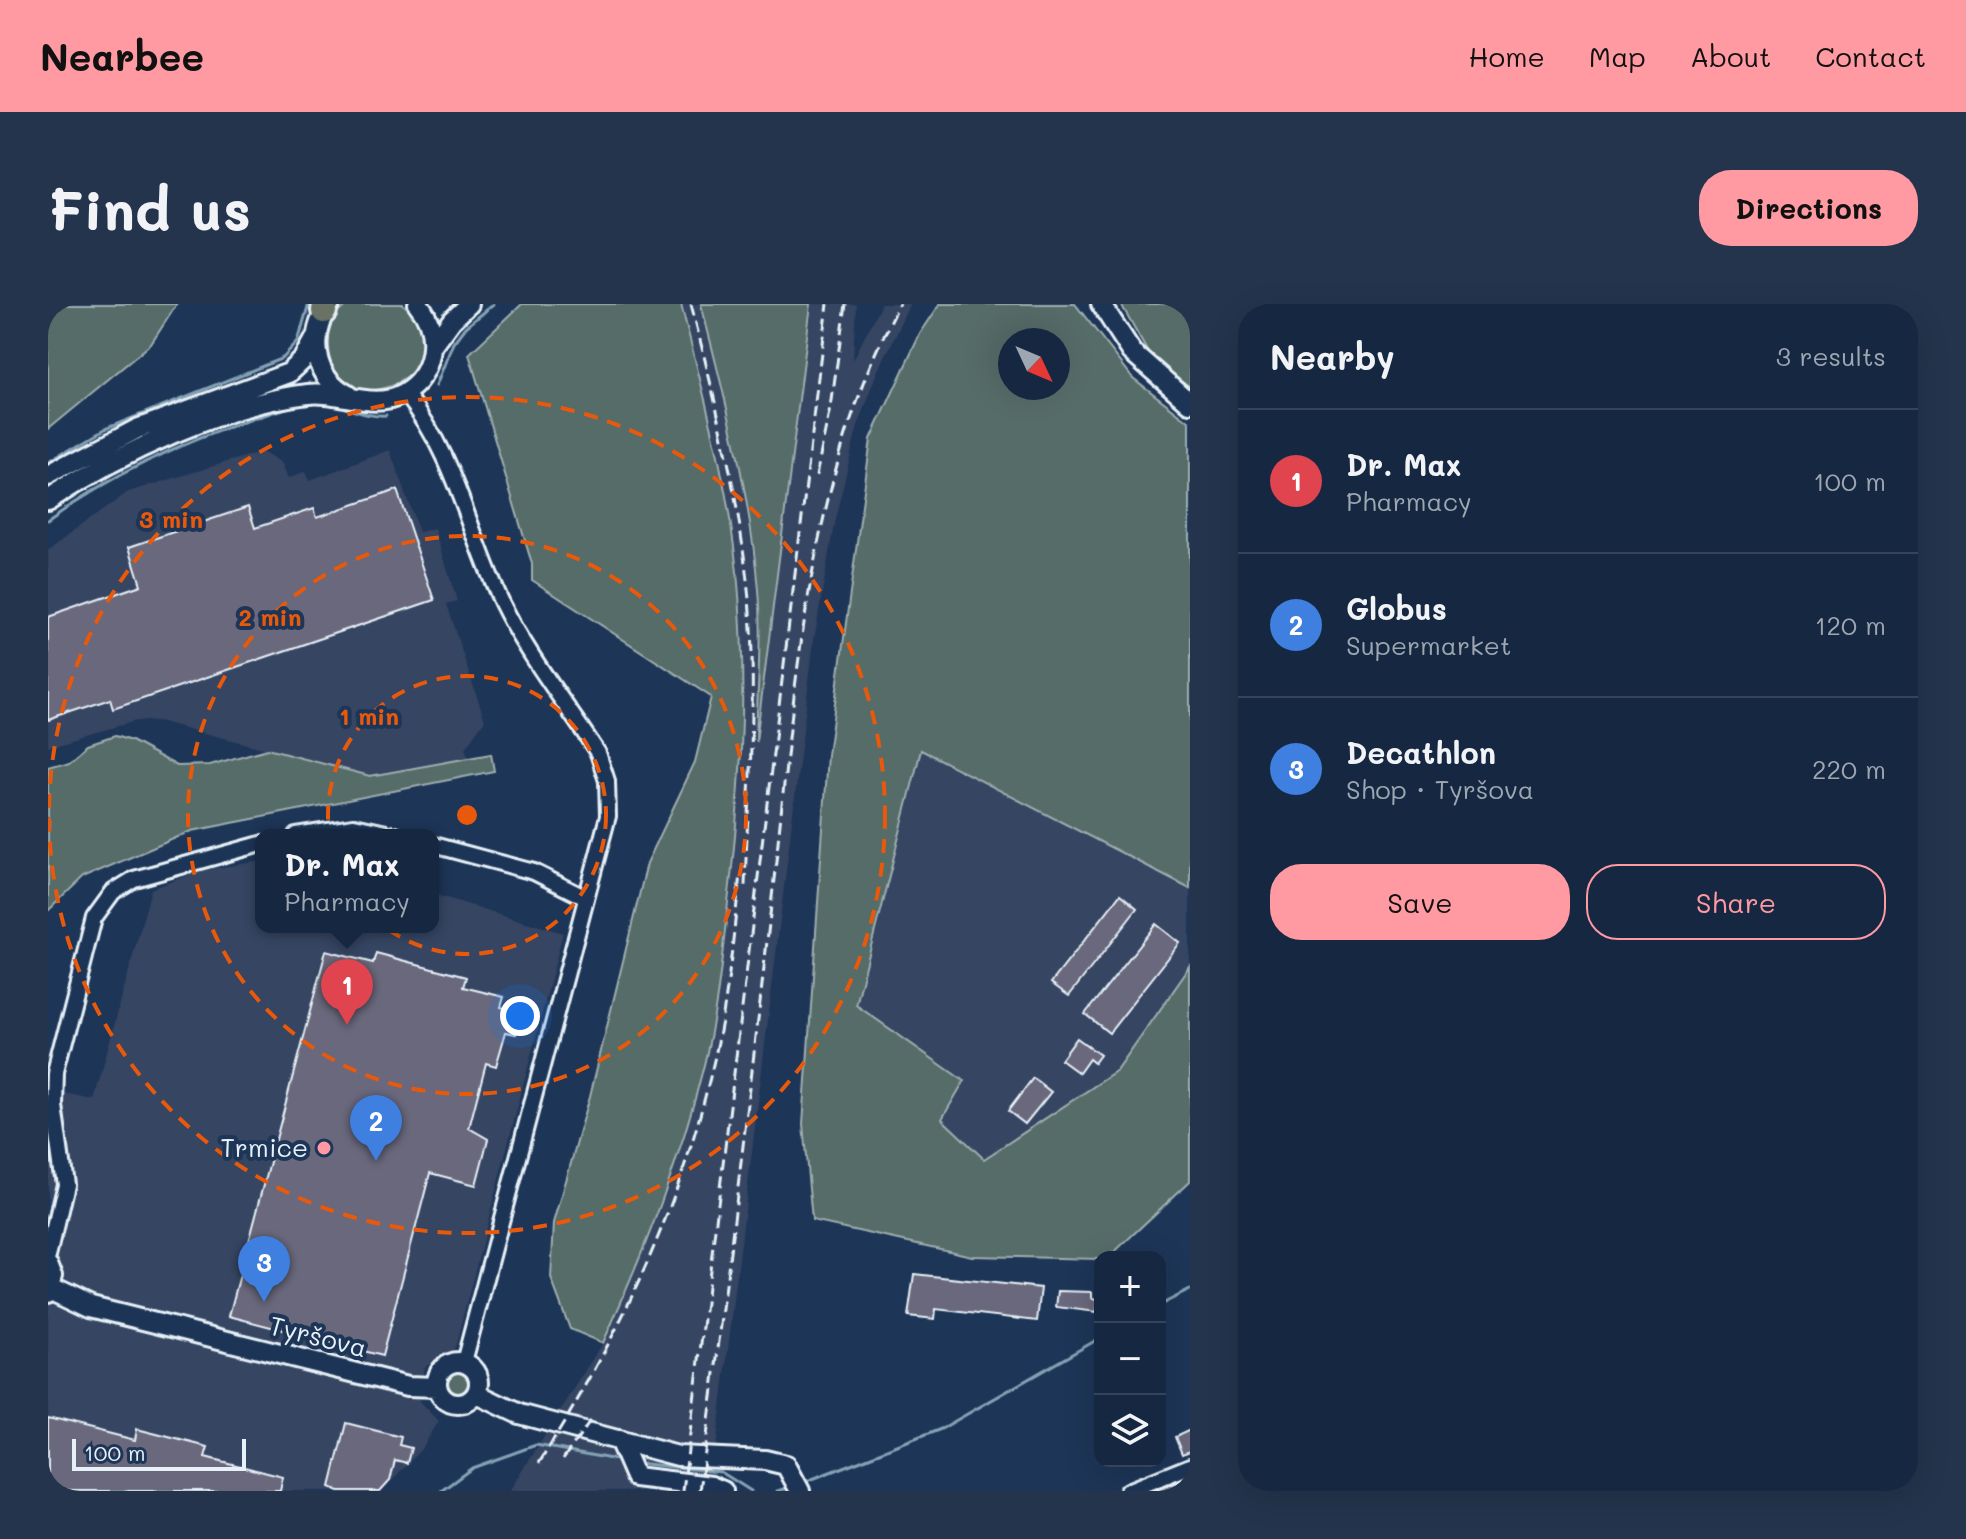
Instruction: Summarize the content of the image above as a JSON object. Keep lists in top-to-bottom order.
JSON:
{
  "streets": {
    "main road": ["Tyršova"]
  },
  "places": ["Trmice"],
  "scale_bar": "100 m",
  "north": "bottom right",
  "page": {
    "header": "Nearbee",
    "nav": [
      "Home",
      "Map",
      "About",
      "Contact"
    ],
    "buttons": [
      "Directions",
      ["Save", "Share"]
    ],
    "title": "Find us",
    "heading": ["Nearby", "3 results"],
    "list": [
      {
        "mark": "1",
        "name": "Dr. Max",
        "note": "Pharmacy",
        "value": "100 m"
      },
      {
        "mark": "2",
        "name": "Globus",
        "note": "Supermarket",
        "value": "120 m"
      },
      {
        "mark": "3",
        "name": "Decathlon",
        "note": "Shop · Tyršova",
        "value": "220 m"
      }
    ],
    "popup": ["Dr. Max", "Pharmacy"],
    "pins": ["1", "2", "3"],
    "map_buttons": ["+", "−"],
    "scale": "100 m"
  },
  "rings": ["3 min", "2 min", "1 min"]
}
